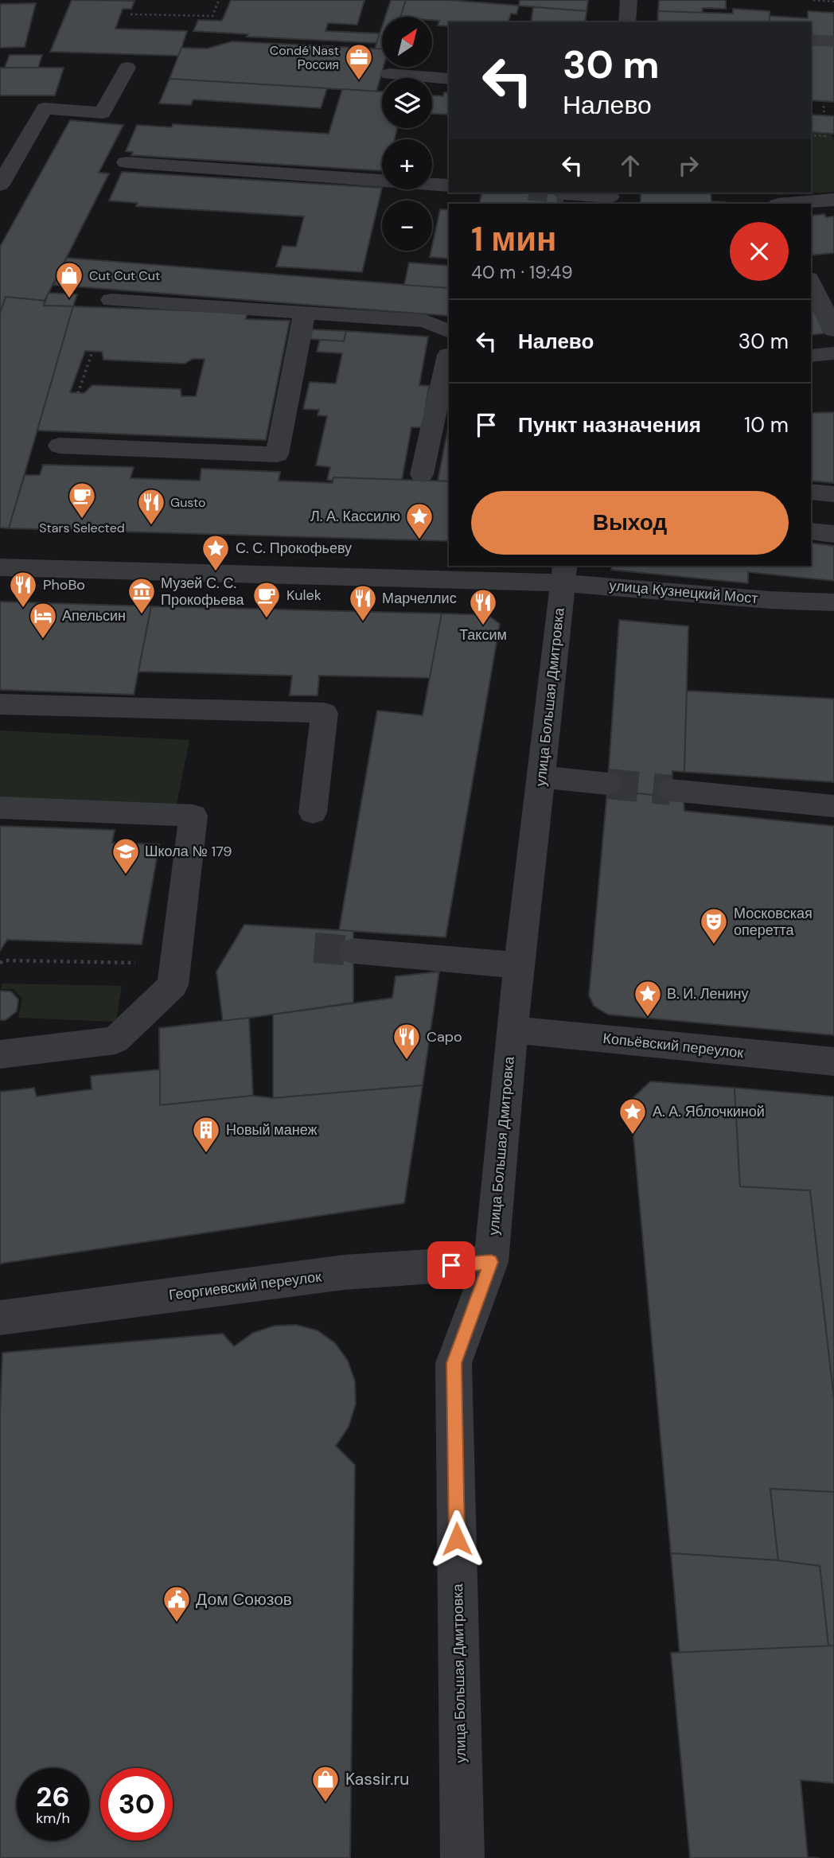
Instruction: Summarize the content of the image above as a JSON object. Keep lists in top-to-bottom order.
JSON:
{
  "streets": {
    "street": [
      "улица Кузнецкий Мост",
      "улица Большая Дмитровка",
      "Копьёвский переулок",
      "Георгиевский переулок"
    ]
  },
  "crossings": [
    ["улица Кузнецкий Мост", "улица Большая Дмитровка"],
    ["улица Большая Дмитровка", "Копьёвский переулок"],
    ["улица Большая Дмитровка", "Георгиевский переулок"]
  ],
  "places": {
    "office": ["Condé Nast Россия"],
    "shop": ["Cut Cut Cut", "Kassir.ru"],
    "cafe": ["Stars Selected", "Kulek"],
    "restaurant": [
      "Gusto",
      "PhoBo",
      "Марчеллис",
      "Таксим",
      "Capo"
    ],
    "place": [
      "Л. А. Кассилю",
      "С. С. Прокофьеву",
      "В. И. Ленину",
      "А. А. Яблочкиной"
    ],
    "museum": ["Музей С. С. Прокофьева"],
    "hotel": ["Апельсин"],
    "school or university": ["Школа № 179"],
    "theatre": ["Московская оперетта"],
    "building": ["Новый манеж"],
    "public building": ["Дом Союзов"]
  },
  "north": "top right",
  "page": {
    "map_buttons": ["+", "−"],
    "turn": ["30 m", "Налево"],
    "heading": ["1 мин", "40 m · 19:49"],
    "list": [
      {
        "name": "Налево",
        "value": "30 m"
      },
      {
        "name": "Пункт назначения",
        "value": "10 m"
      }
    ],
    "buttons": "Выход",
    "speed": "26 km/h",
    "limit": "30"
  }
}
